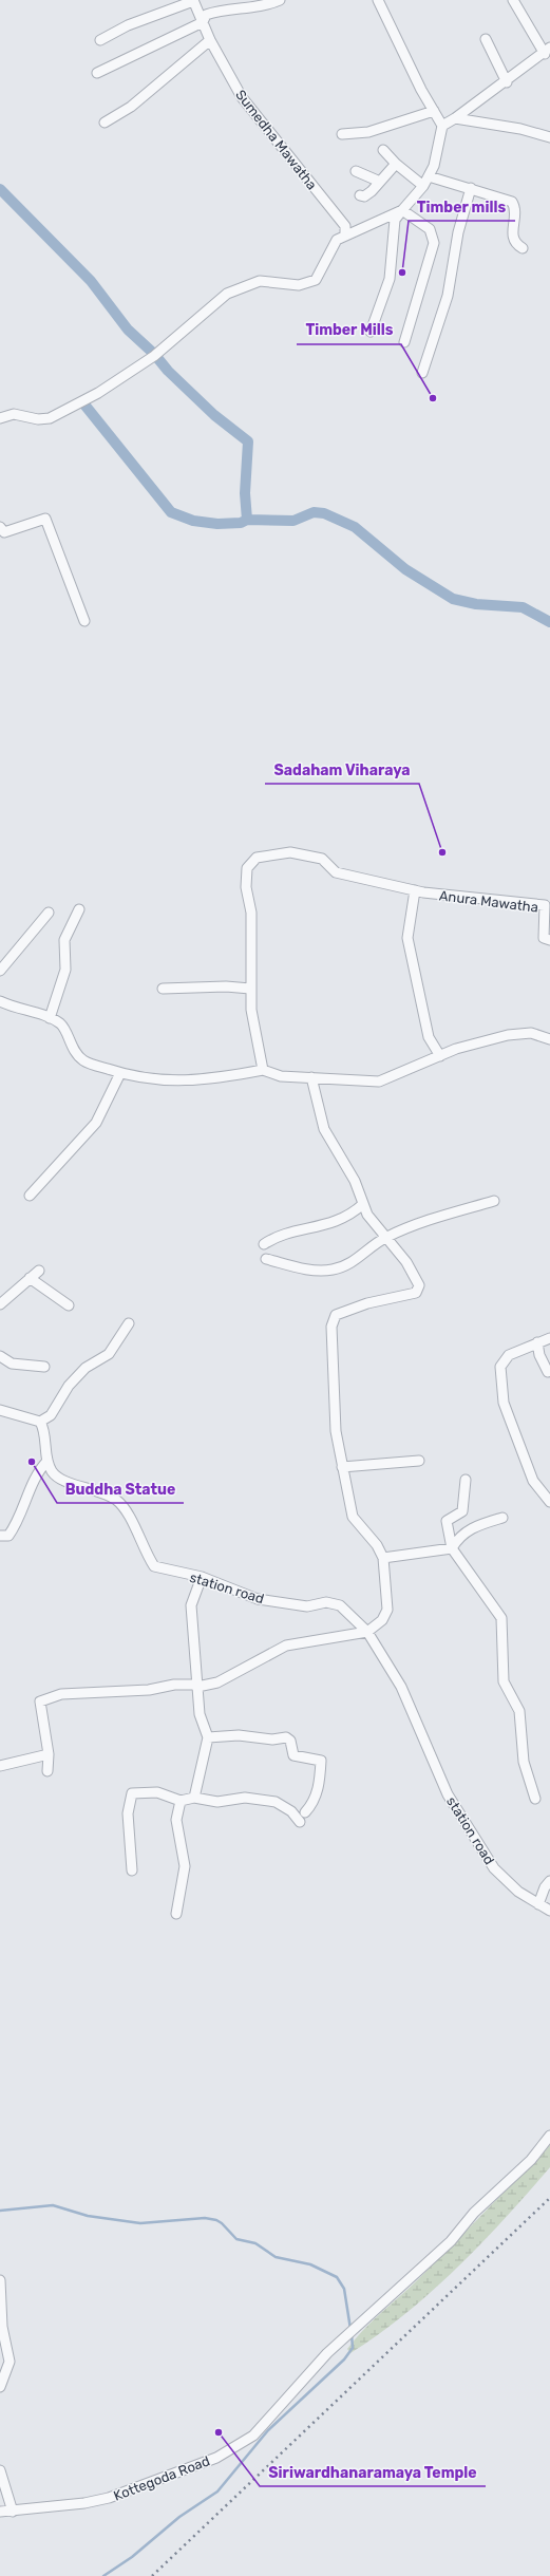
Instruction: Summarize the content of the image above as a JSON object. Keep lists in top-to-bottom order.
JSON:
{
  "streets": {
    "street": [
      "Sumedha Mawatha",
      "Anura Mawatha",
      "station road",
      "Kottegoda Road"
    ]
  },
  "places": [
    "Timber mills",
    "Timber Mills",
    "Sadaham Viharaya",
    "Buddha Statue",
    "Siriwardhanaramaya Temple"
  ]
}
